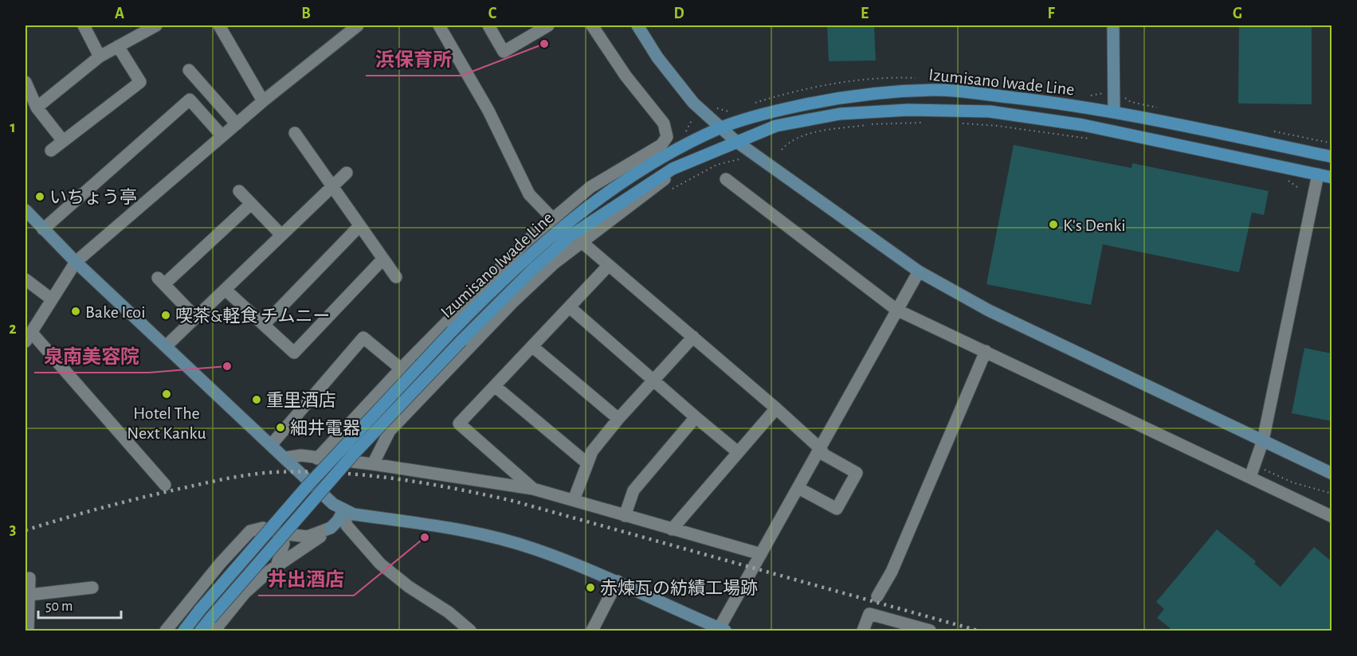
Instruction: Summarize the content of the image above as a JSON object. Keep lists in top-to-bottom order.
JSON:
{
  "streets": {
    "main road": ["Izumisano Iwade Line"]
  },
  "places": [
    "浜保育所",
    "いちょう亭",
    "K's Denki",
    "Bake Icoi",
    "喫茶&軽食 チムニー",
    "泉南美容院",
    "Hotel The Next Kanku",
    "重里酒店",
    "細井電器",
    "井出酒店",
    "赤煉瓦の紡績工場跡"
  ],
  "scale_bar": "50 m",
  "grid": {
    "columns": [
      "A",
      "B",
      "C",
      "D",
      "E",
      "F",
      "G"
    ],
    "rows": ["1", "2", "3"]
  }
}
